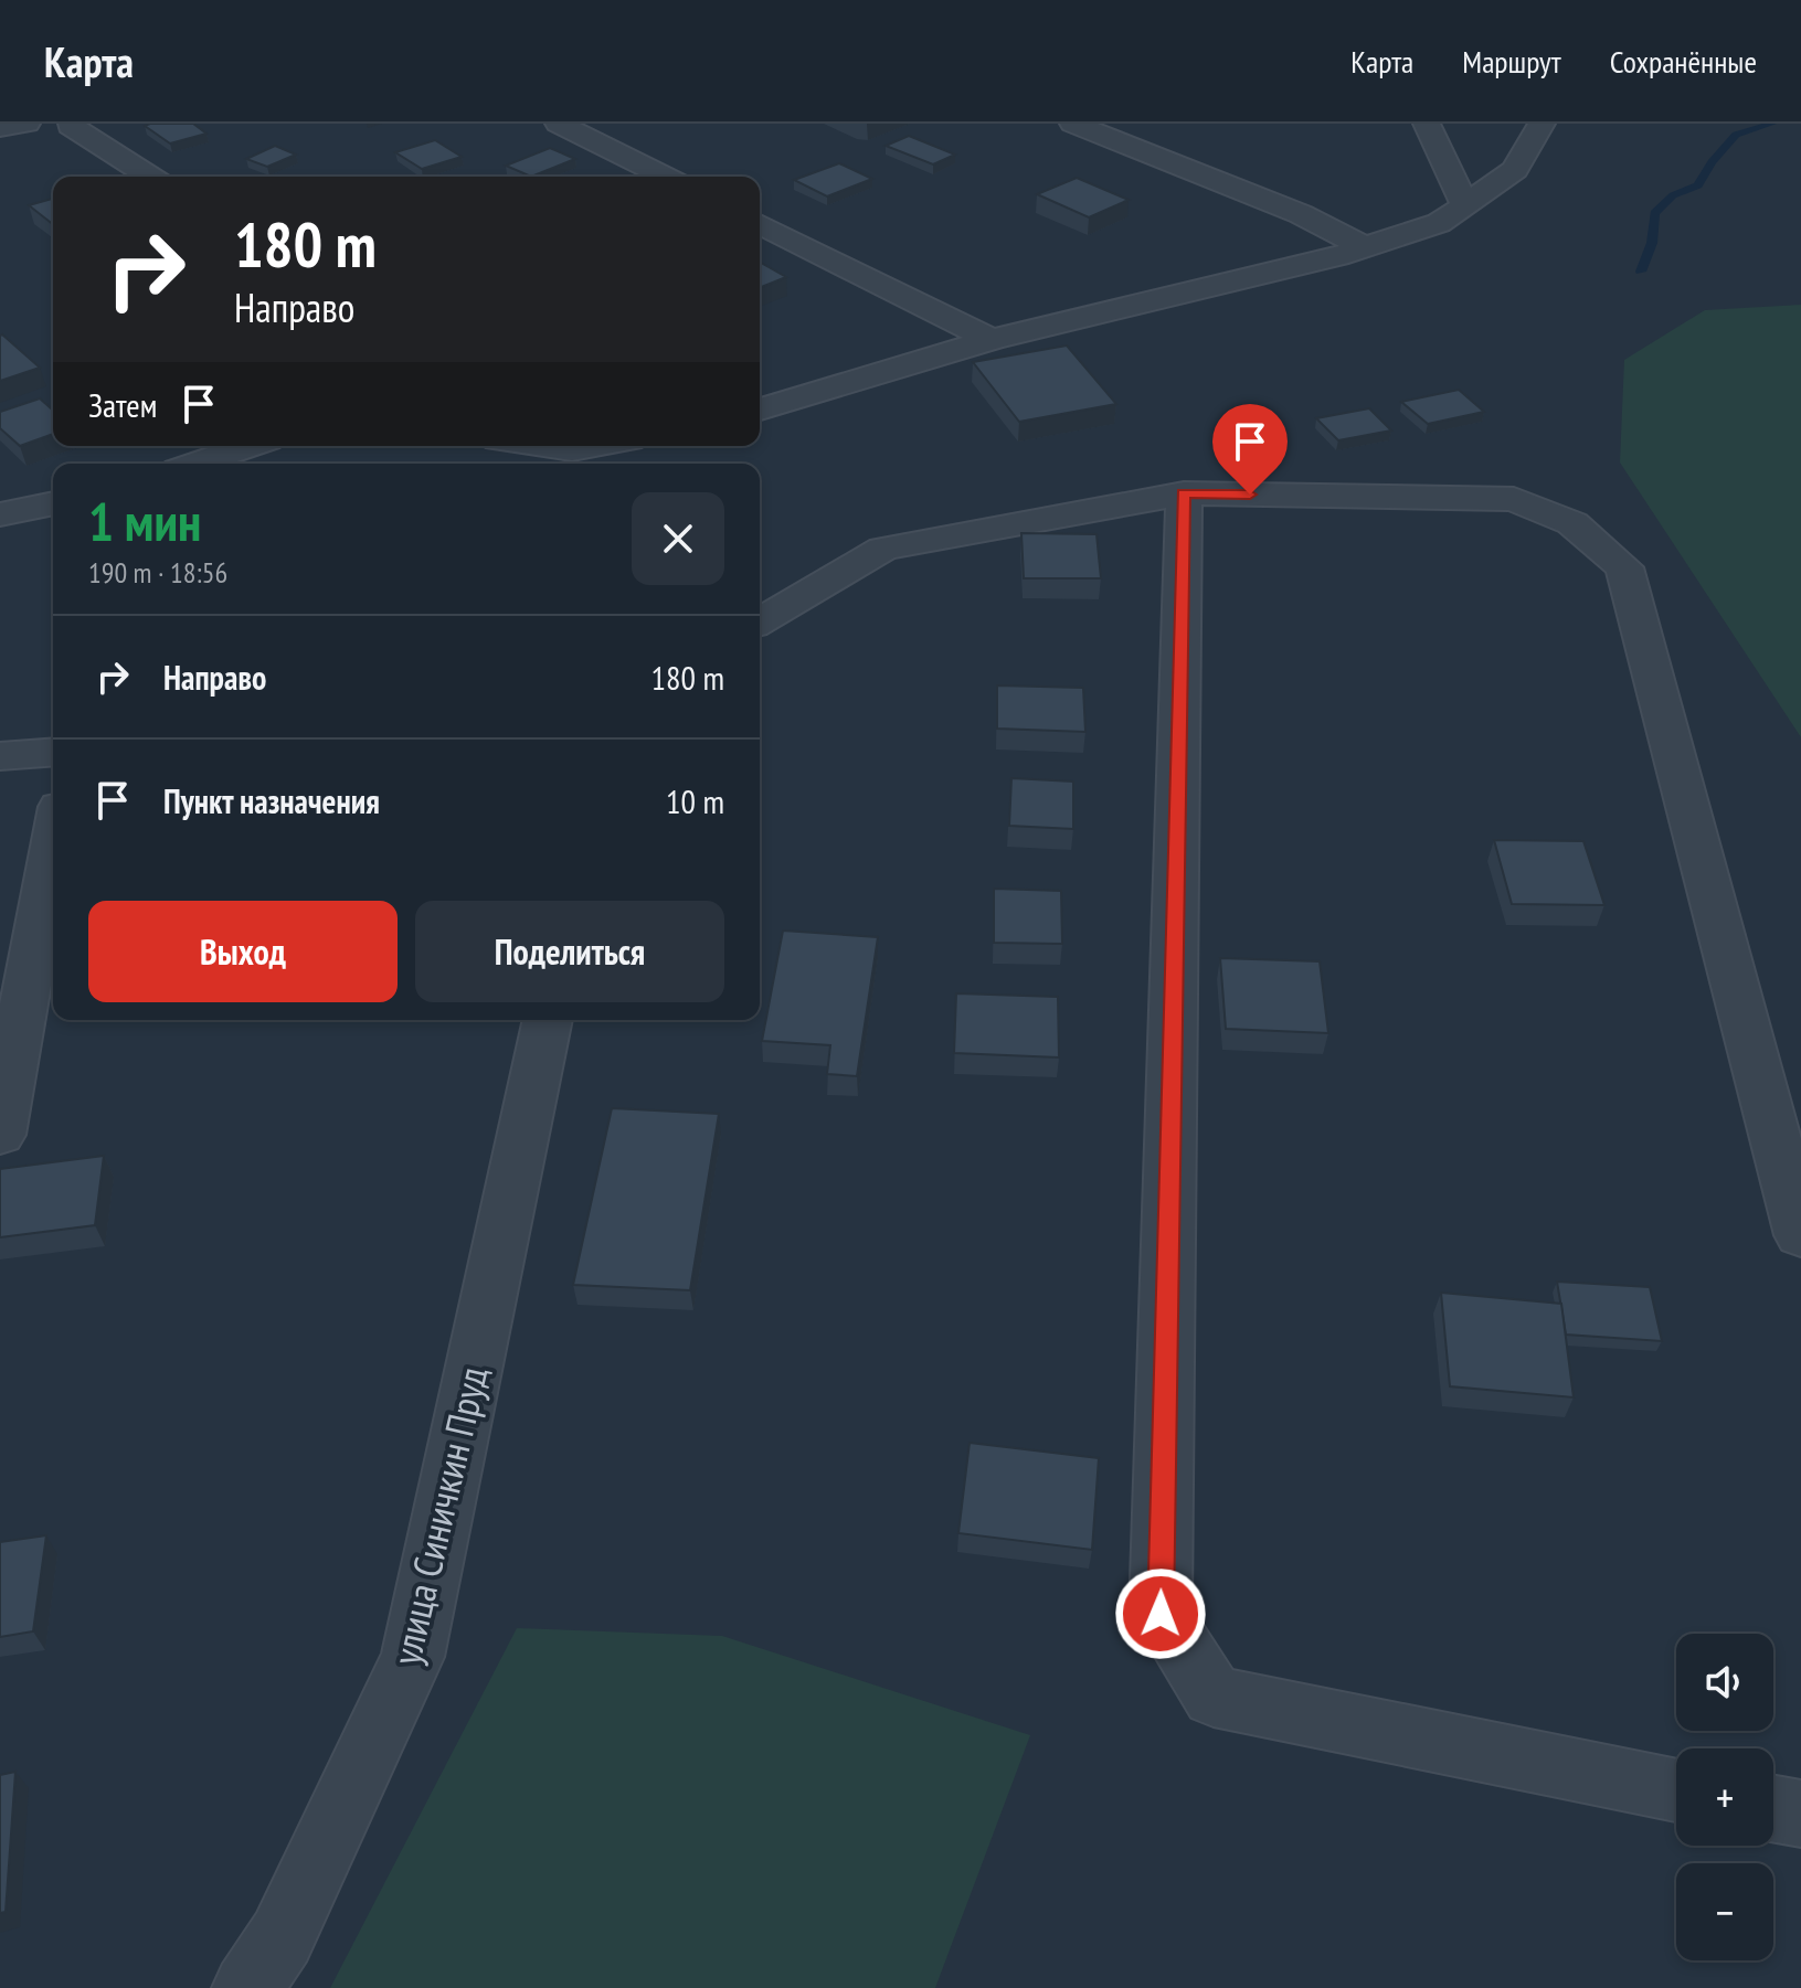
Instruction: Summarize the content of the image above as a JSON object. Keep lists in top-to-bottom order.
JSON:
{
  "streets": {
    "street": ["улица Синичкин Пруд"]
  },
  "page": {
    "header": "Карта",
    "nav": ["Карта", "Маршрут", "Сохранённые"],
    "turn": ["180 m", "Направо"],
    "then": "Затем",
    "heading": ["1 мин", "190 m · 18:56"],
    "list": [
      {
        "name": "Направо",
        "value": "180 m"
      },
      {
        "name": "Пункт назначения",
        "value": "10 m"
      }
    ],
    "buttons": ["Выход", "Поделиться"],
    "map_buttons": ["+", "−"]
  }
}
